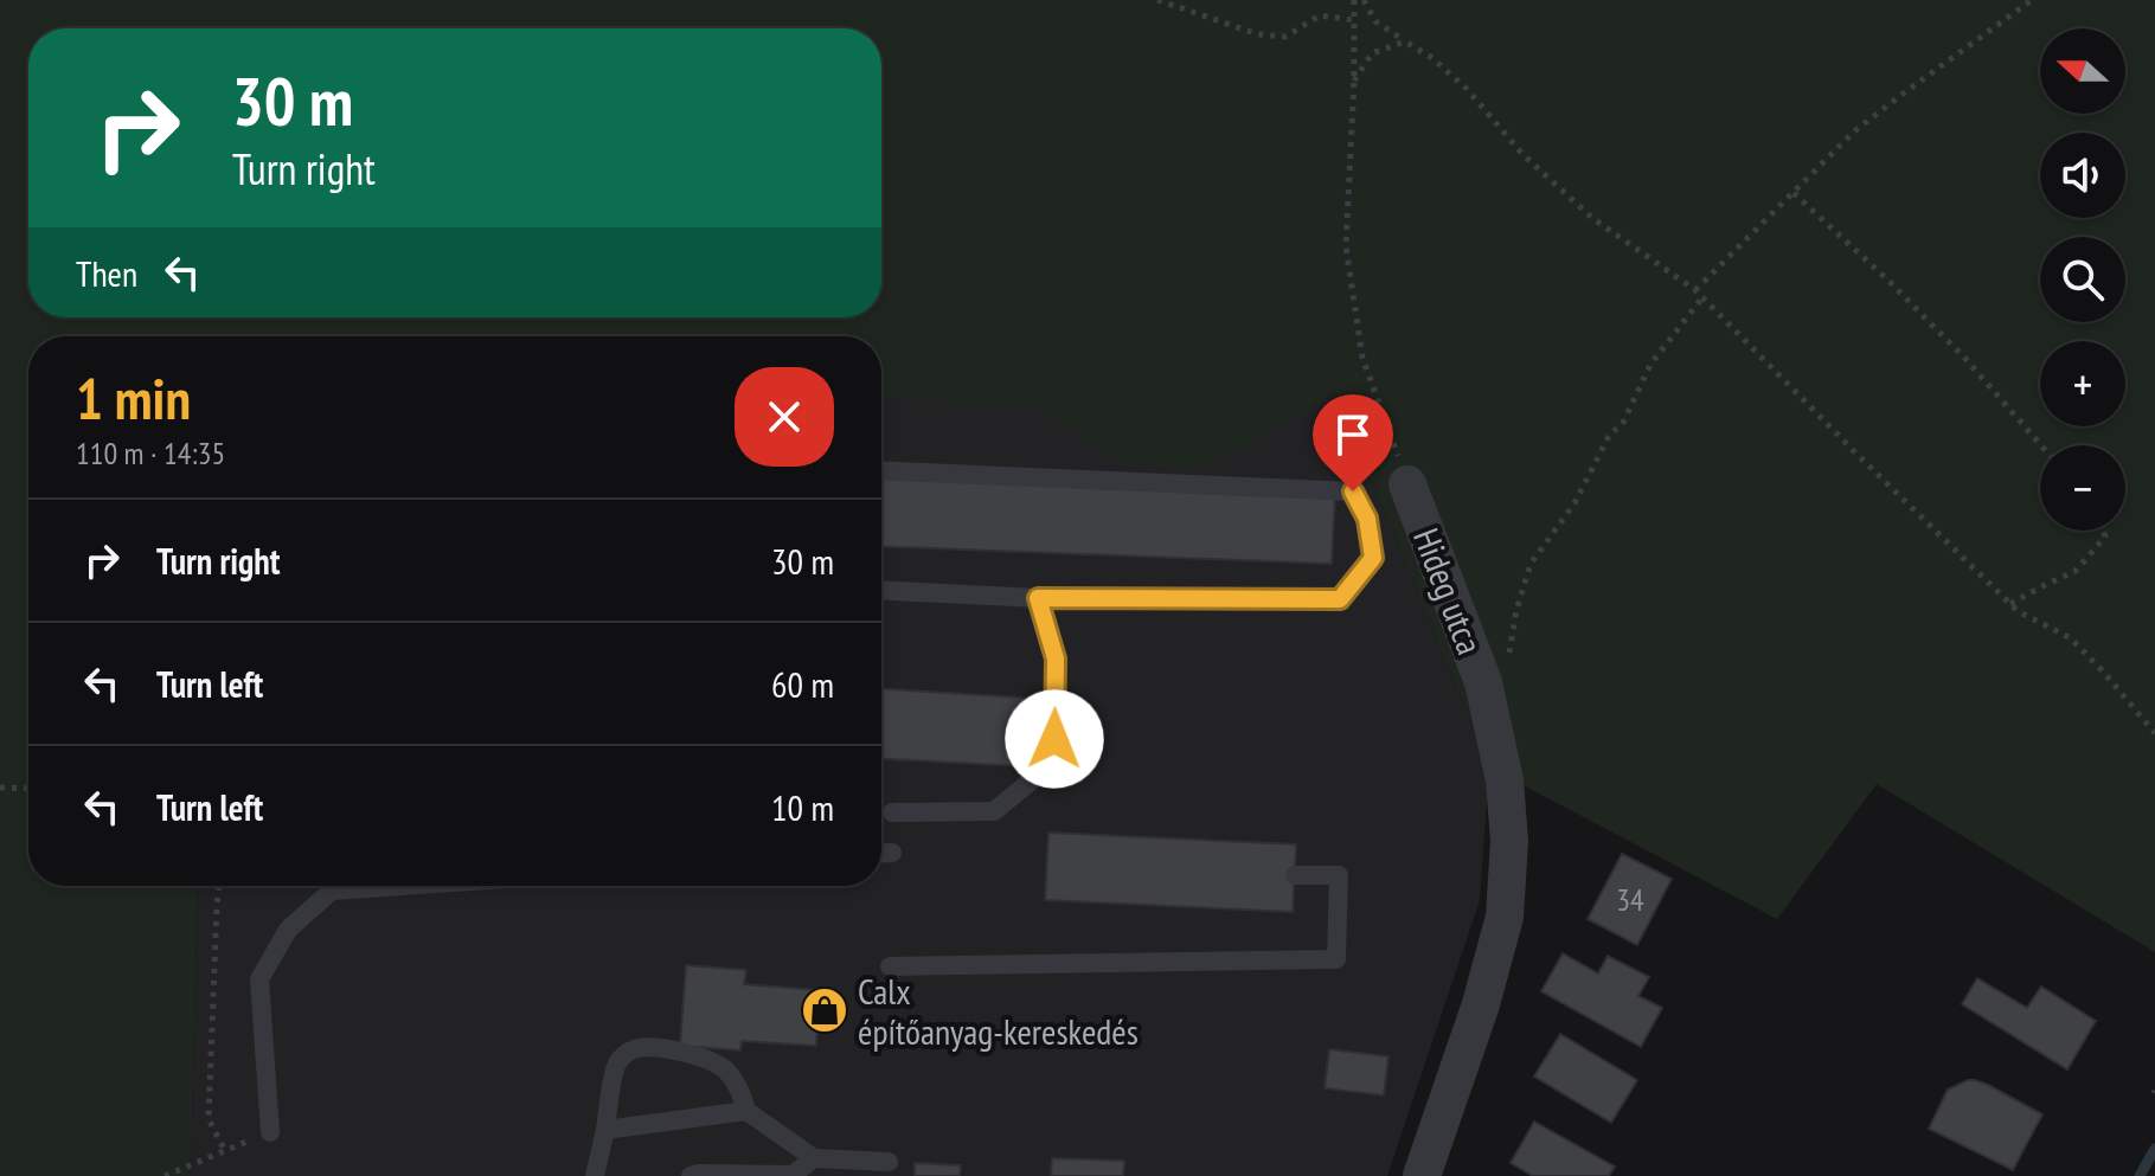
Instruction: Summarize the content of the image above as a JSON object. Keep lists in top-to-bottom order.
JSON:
{
  "streets": {
    "street": ["Hideg utca"]
  },
  "places": {
    "shop": ["Calx építőanyag-kereskedés"]
  },
  "house_numbers": ["34"],
  "north": "left",
  "page": {
    "map_buttons": ["+", "−"],
    "turn": ["30 m", "Turn right"],
    "then": "Then",
    "heading": ["1 min", "110 m · 14:35"],
    "list": [
      {
        "name": "Turn right",
        "value": "30 m"
      },
      {
        "name": "Turn left",
        "value": "60 m"
      },
      {
        "name": "Turn left",
        "value": "10 m"
      }
    ]
  }
}
